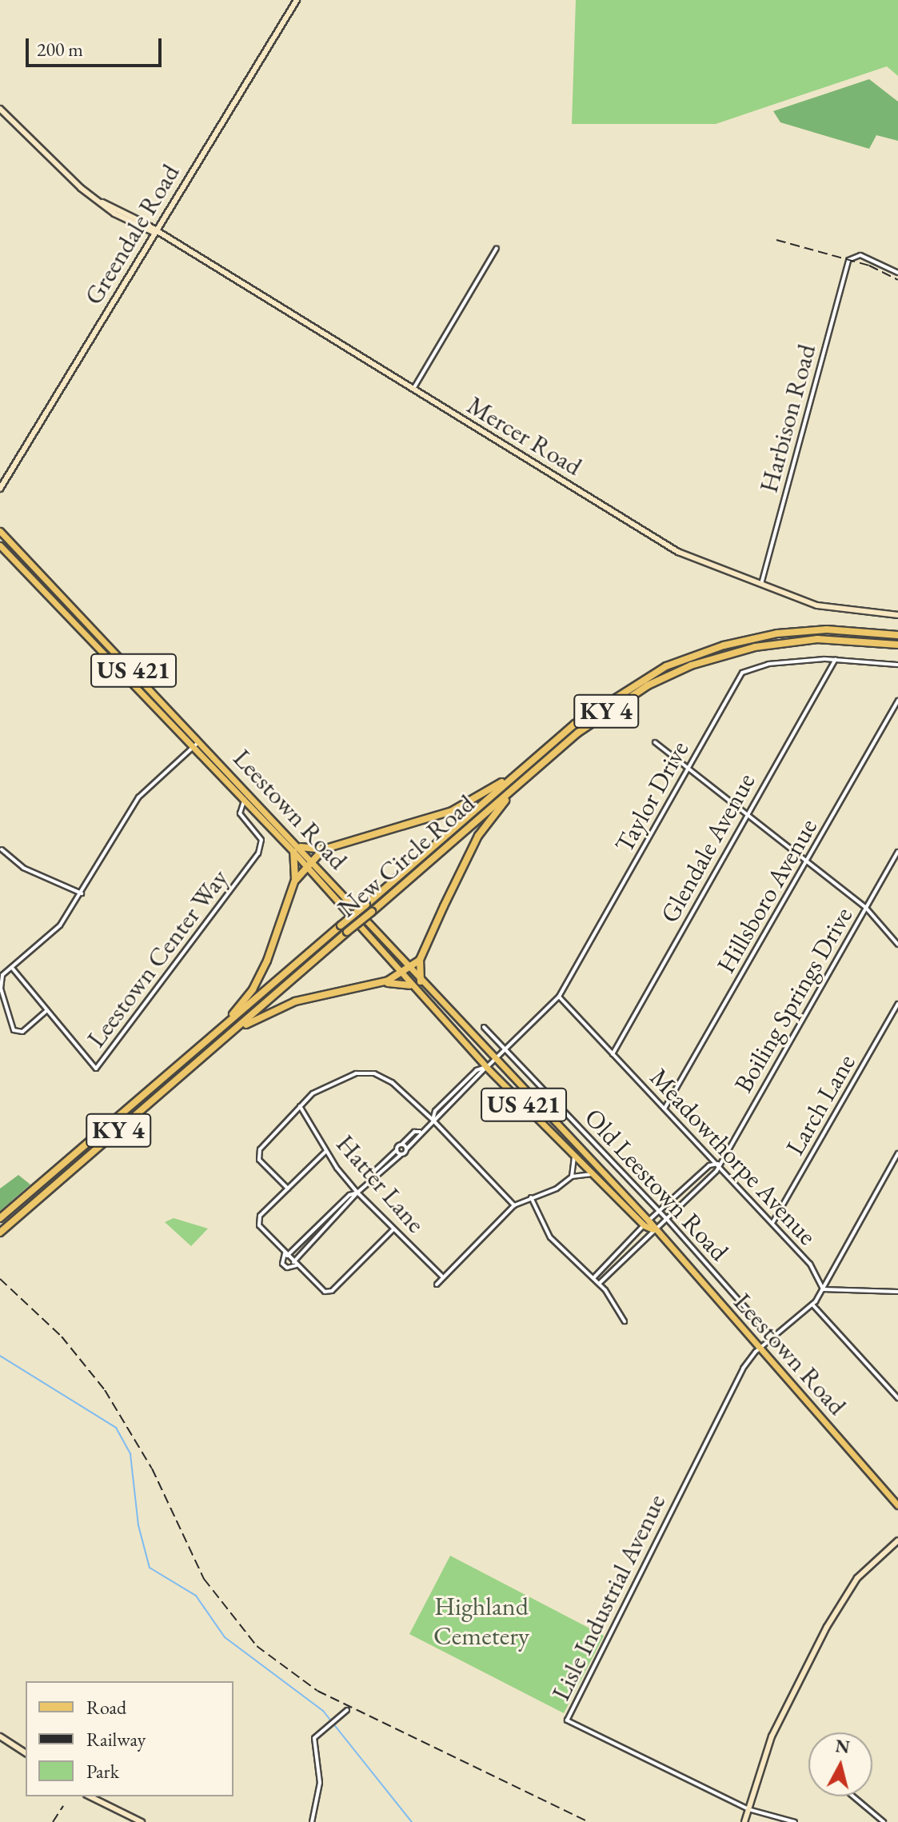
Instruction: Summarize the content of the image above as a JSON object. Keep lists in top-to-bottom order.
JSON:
{
  "streets": {
    "highway": ["KY 4", "New Circle Road"],
    "main road": ["US 421", "Leestown Road"],
    "street": [
      "Greendale Road",
      "Harbison Road",
      "Mercer Road",
      "Taylor Drive",
      "Glendale Avenue",
      "Hillsboro Avenue",
      "Leestown Center Way",
      "Boiling Springs Drive",
      "Larch Lane",
      "Meadowthorpe Avenue",
      "Hatter Lane",
      "Old Leestown Road",
      "Lisle Industrial Avenue"
    ]
  },
  "crossings": [
    ["Greendale Road", "Mercer Road"],
    ["Harbison Road", "Mercer Road"],
    ["Taylor Drive", "Leestown Road"],
    ["Taylor Drive", "Glendale Avenue"],
    ["Taylor Drive", "Meadowthorpe Avenue"],
    ["Taylor Drive", "Old Leestown Road"],
    ["Leestown Road", "Leestown Center Way"],
    ["Leestown Road", "Boiling Springs Drive"],
    ["Leestown Road", "Lisle Industrial Avenue"],
    ["Glendale Avenue", "Meadowthorpe Avenue"],
    ["Hillsboro Avenue", "Meadowthorpe Avenue"],
    ["Boiling Springs Drive", "Meadowthorpe Avenue"],
    ["Boiling Springs Drive", "Old Leestown Road"],
    ["Larch Lane", "Meadowthorpe Avenue"]
  ],
  "parks": ["Highland Cemetery"],
  "legend": ["Road", "Railway", "Park"],
  "scale_bar": "200 m",
  "north": "top"
}
